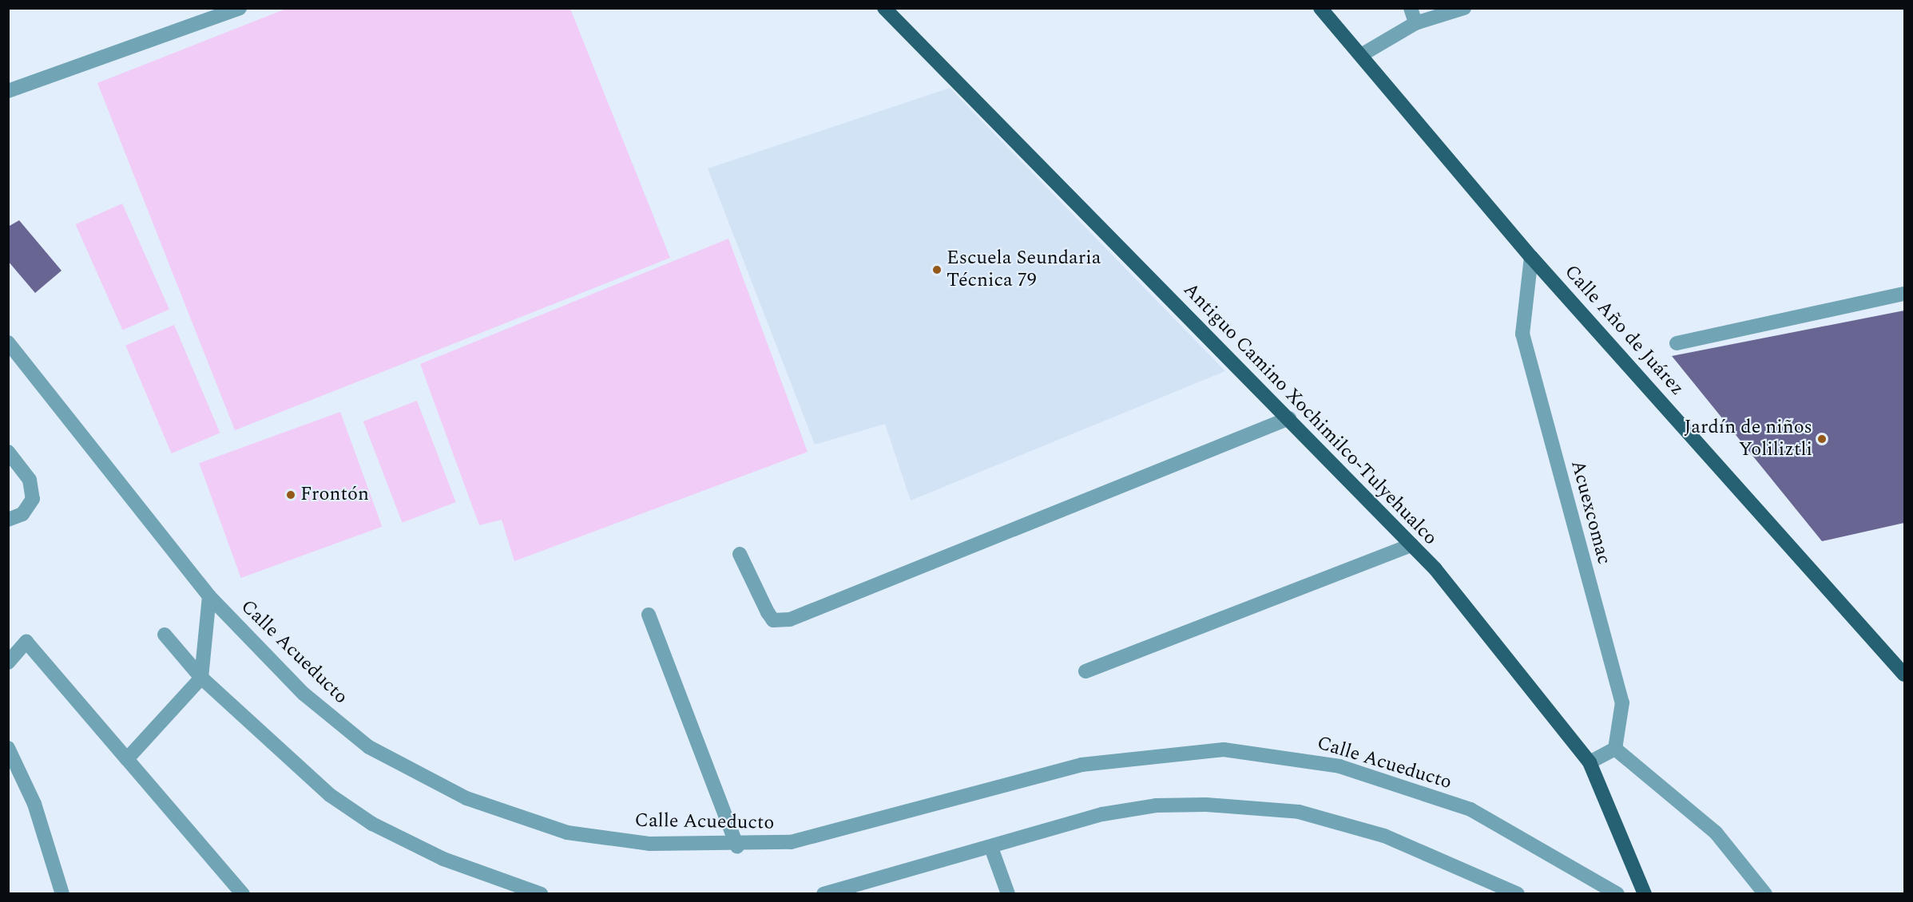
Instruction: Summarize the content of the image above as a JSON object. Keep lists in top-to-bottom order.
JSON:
{
  "streets": {
    "main road": ["Calle Año de Juárez", "Antiguo Camino Xochimilco-Tulyehualco"],
    "street": ["Acuexcomac", "Calle Acueducto"]
  },
  "crossings": [
    ["Calle Año de Juárez", "Acuexcomac"]
  ],
  "places": ["Escuela Seundaria Técnica 79", "Jardín de niños Yoliliztli", "Frontón"]
}
